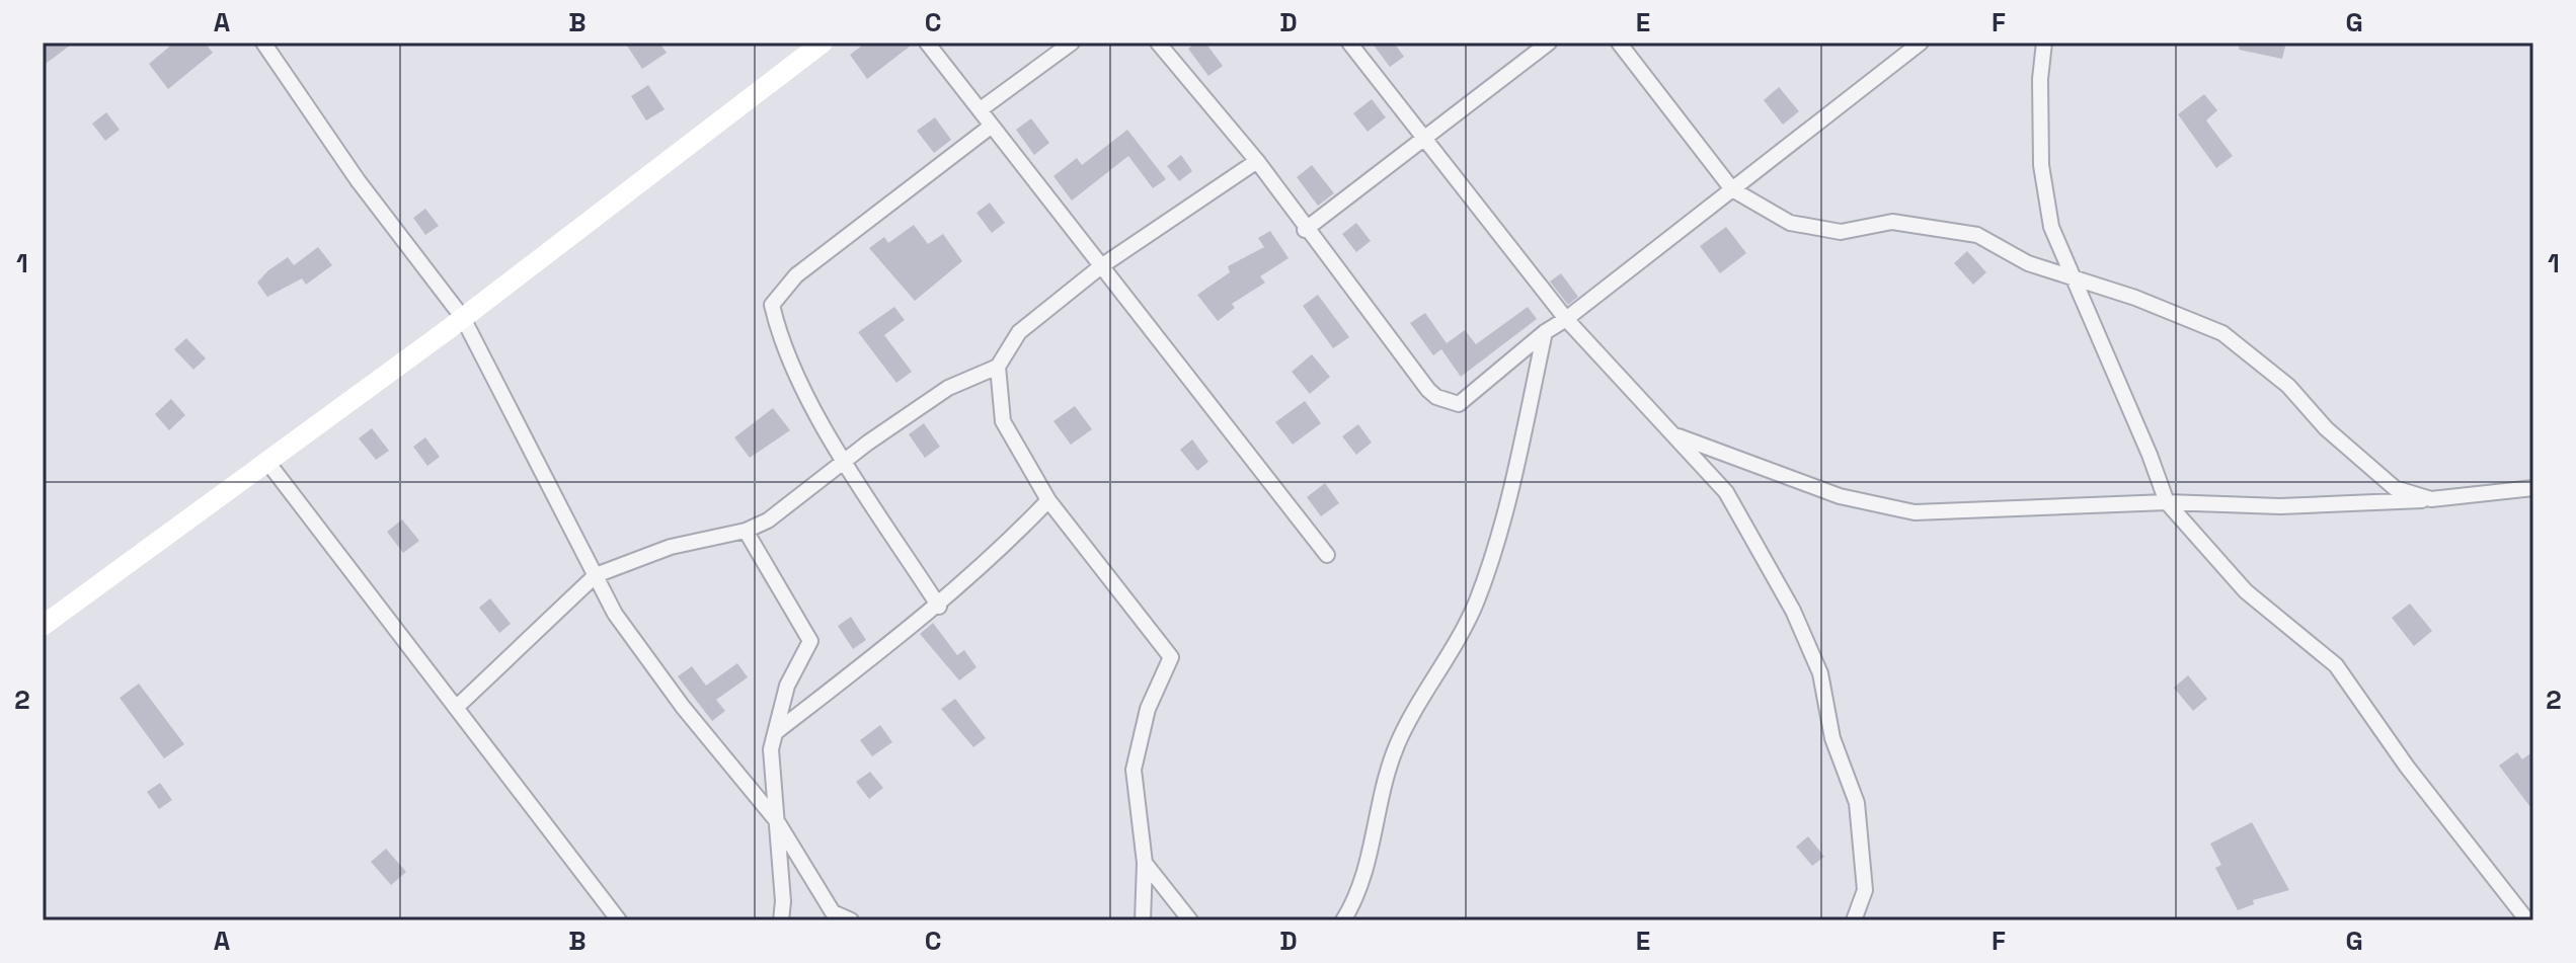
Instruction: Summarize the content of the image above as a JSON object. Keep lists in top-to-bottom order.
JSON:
{
  "grid": {
    "columns": [
      "A",
      "B",
      "C",
      "D",
      "E",
      "F",
      "G"
    ],
    "rows": ["1", "2"]
  }
}
